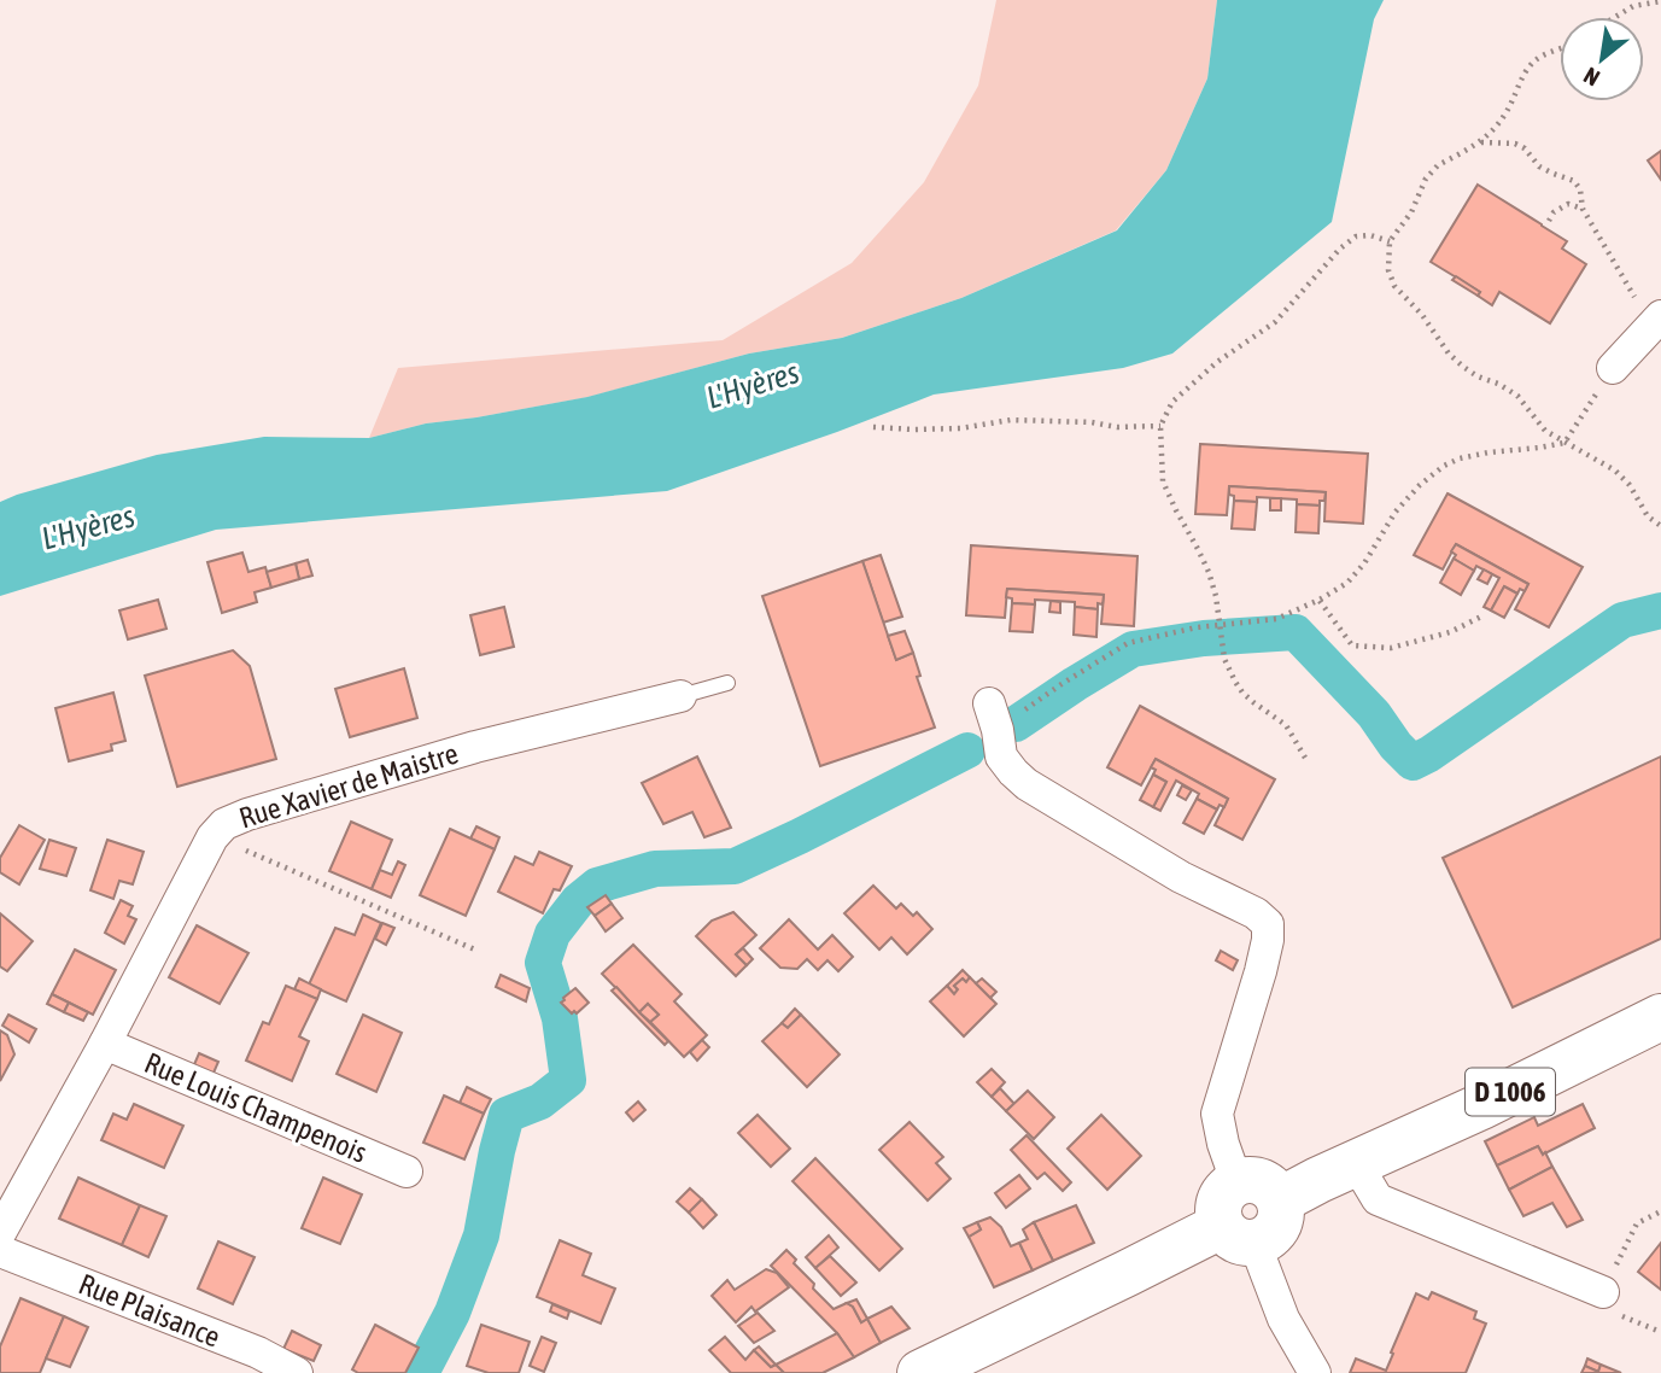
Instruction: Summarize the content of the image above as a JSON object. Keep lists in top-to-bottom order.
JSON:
{
  "streets": {
    "main road": ["D 1006"],
    "street": ["Rue Xavier de Maistre", "Rue Louis Champenois", "Rue Plaisance"]
  },
  "crossings": [
    ["Rue Xavier de Maistre", "Rue Louis Champenois"]
  ],
  "water": ["L'Hyères"],
  "north": "bottom left"
}
